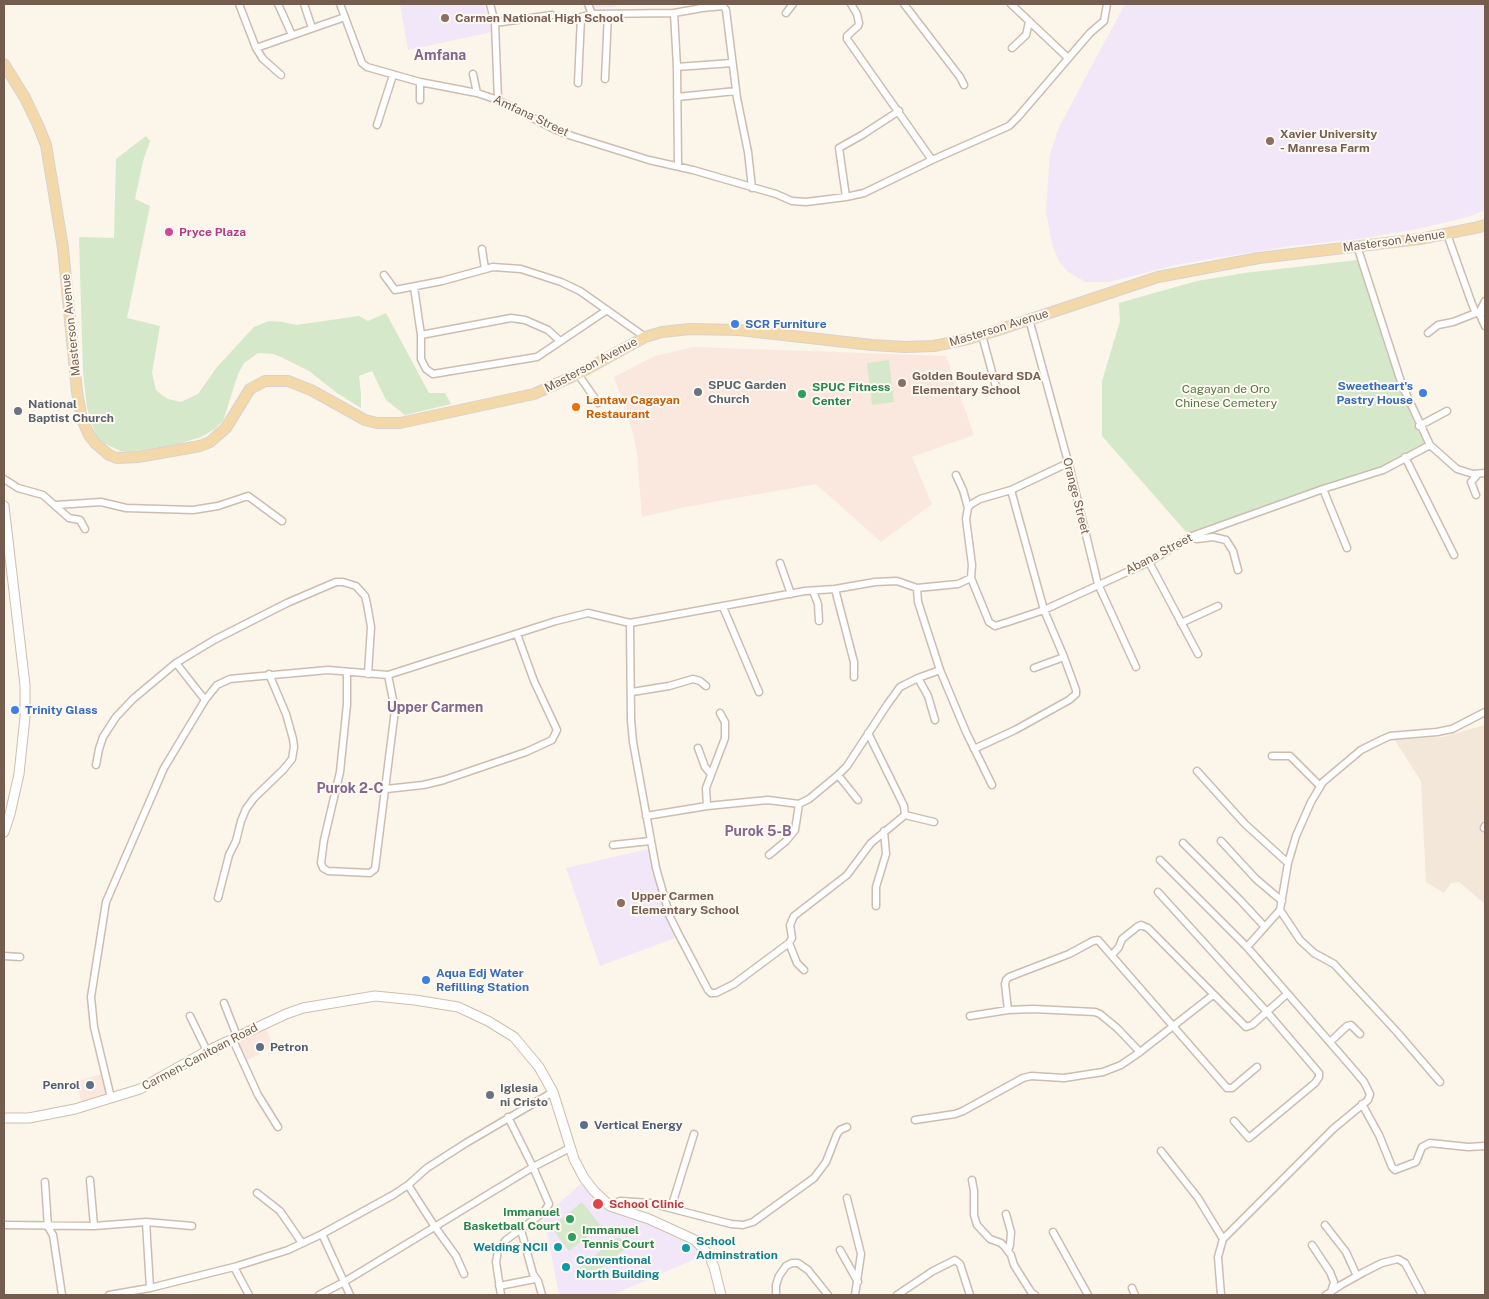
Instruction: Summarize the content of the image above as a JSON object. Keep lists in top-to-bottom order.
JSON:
{
  "streets": {
    "main road": ["Masterson Avenue", "Carmen-Canitoan Road"],
    "street": ["Amfana Street", "Orange Street", "Abana Street"]
  },
  "crossings": [
    ["Masterson Avenue", "Orange Street"],
    ["Orange Street", "Abana Street"]
  ],
  "districts": [
    "Amfana",
    "Upper Carmen",
    "Purok 2-C",
    "Purok 5-B"
  ],
  "parks": ["Cagayan de Oro Chinese Cemetery"],
  "places": [
    "Carmen National High School",
    "Xavier University - Manresa Farm",
    "Pryce Plaza",
    "SCR Furniture",
    "Golden Boulevard SDA Elementary School",
    "SPUC Garden Church",
    "Sweetheart's Pastry House",
    "SPUC Fitness Center",
    "Lantaw Cagayan Restaurant",
    "National Baptist Church",
    "Trinity Glass",
    "Upper Carmen Elementary School",
    "Aqua Edj Water Refilling Station",
    "Petron",
    "Penrol",
    "Iglesia ni Cristo",
    "Vertical Energy",
    "School Clinic",
    "Immanuel Basketball Court",
    "Immanuel Tennis Court",
    "Welding NCII",
    "School Adminstration",
    "Conventional North Building"
  ]
}
